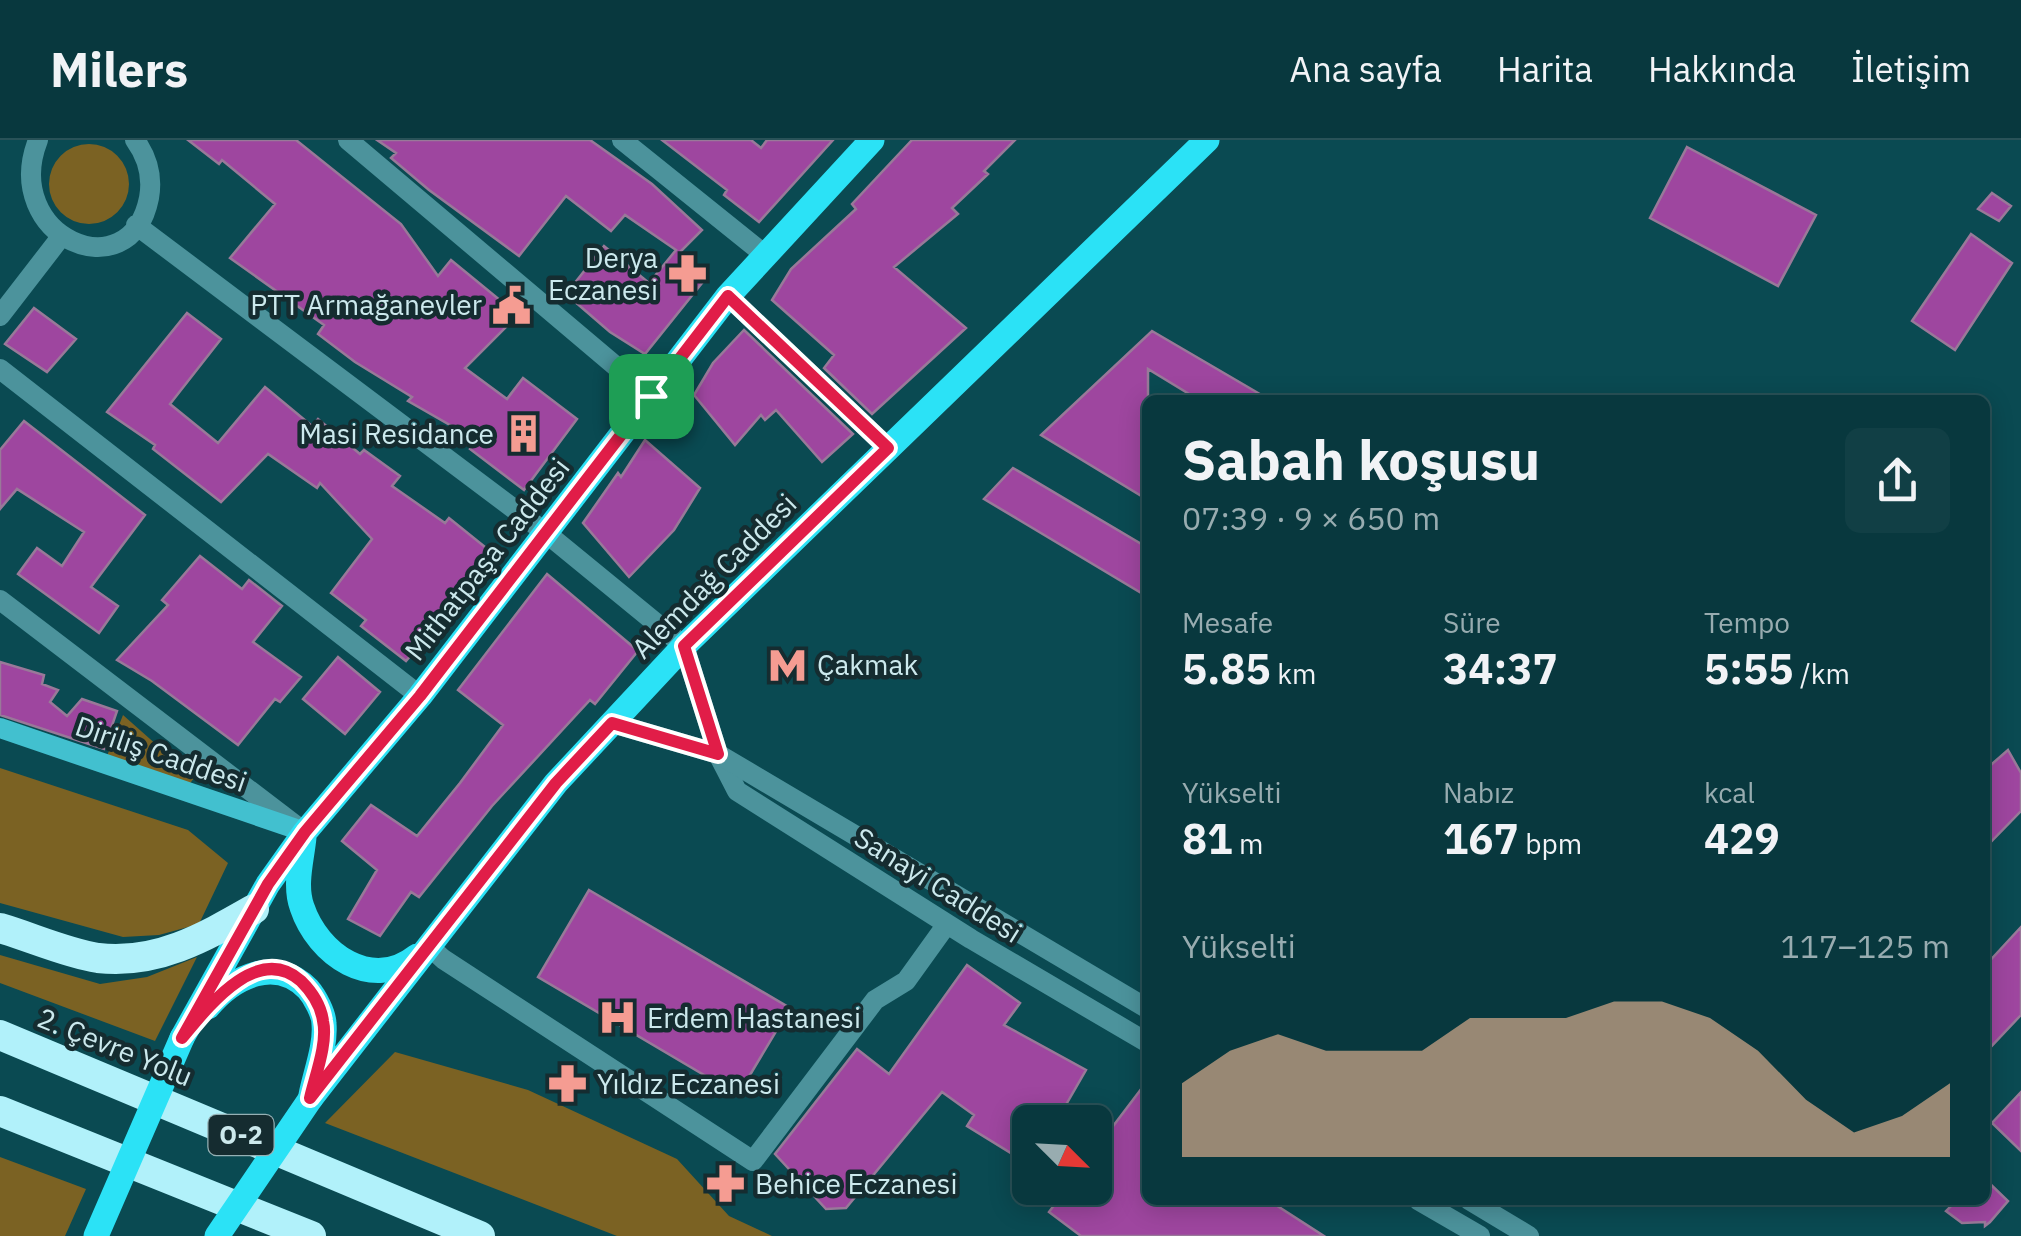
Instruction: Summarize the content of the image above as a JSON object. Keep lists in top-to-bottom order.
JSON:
{
  "streets": {
    "highway": ["2. Çevre Yolu", "O-2"],
    "main road": ["Mithatpaşa Caddesi", "Alemdağ Caddesi", "Diriliş Caddesi"],
    "street": ["Sanayi Caddesi"]
  },
  "crossings": [
    ["Mithatpaşa Caddesi", "Diriliş Caddesi"],
    ["Alemdağ Caddesi", "Sanayi Caddesi"]
  ],
  "places": {
    "pharmacy": ["Derya Eczanesi", "Yıldız Eczanesi", "Behice Eczanesi"],
    "public building": ["PTT Armağanevler"],
    "building": ["Masi Residance"],
    "metro station": ["Çakmak"],
    "hospital": ["Erdem Hastanesi"]
  },
  "north": "bottom right",
  "page": {
    "header": "Milers",
    "nav": [
      "Ana sayfa",
      "Harita",
      "Hakkında",
      "İletişim"
    ],
    "heading": ["Sabah koşusu", "07:39 · 9 × 650 m"],
    "stats": [
      ["Mesafe", "5.85 km"],
      ["Süre", "34:37"],
      ["Tempo", "5:55 /km"],
      ["Yükselti", "81 m"],
      ["Nabız", "167 bpm"],
      ["kcal", "429"]
    ],
    "chart": ["Yükselti", "117–125 m"]
  }
}
